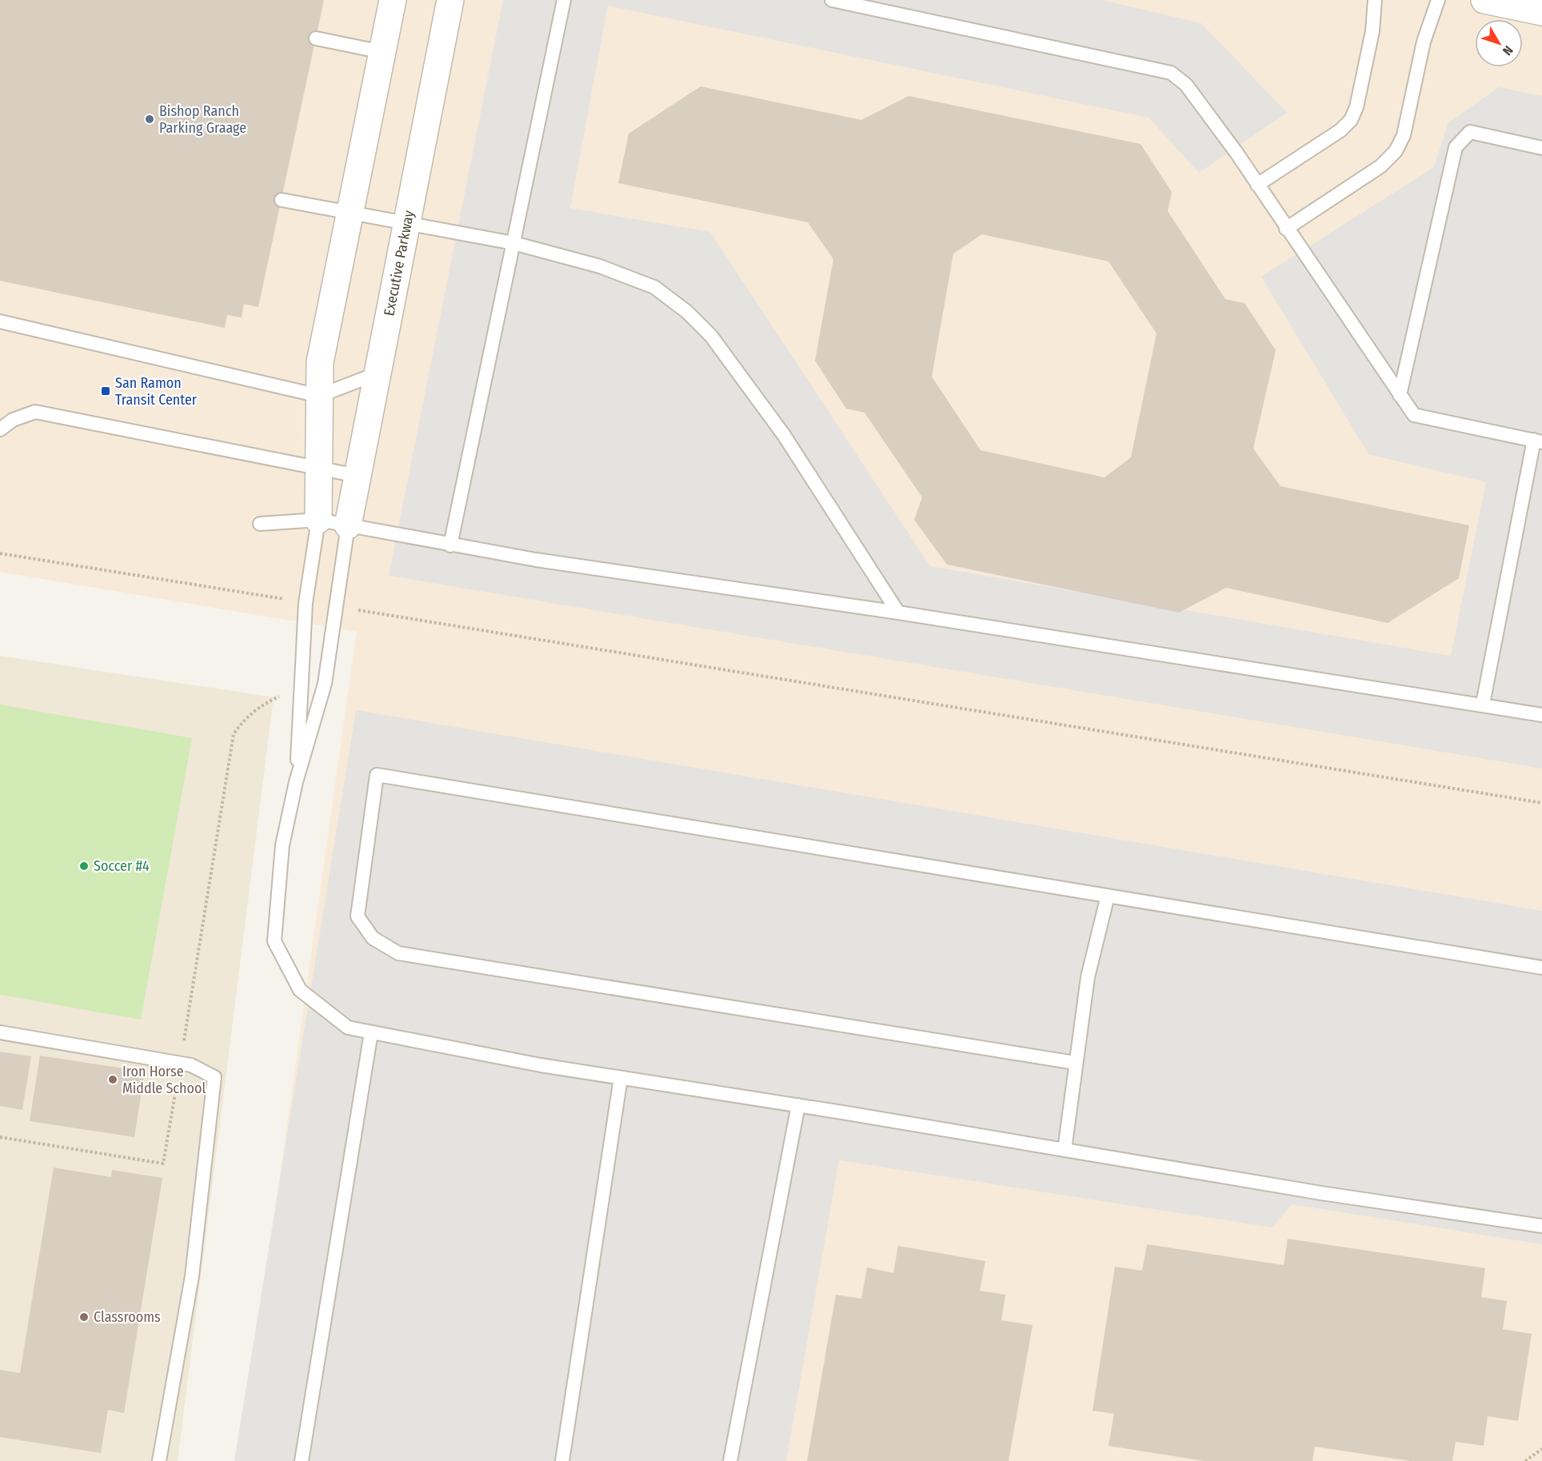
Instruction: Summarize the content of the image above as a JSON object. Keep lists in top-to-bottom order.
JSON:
{
  "streets": {
    "street": ["Executive Parkway"]
  },
  "places": {
    "other": [
      "Bishop Ranch Parking Graage",
      "Soccer #4",
      "Iron Horse Middle School",
      "Classrooms"
    ],
    "transit": ["San Ramon Transit Center"]
  },
  "north": "bottom right"
}
